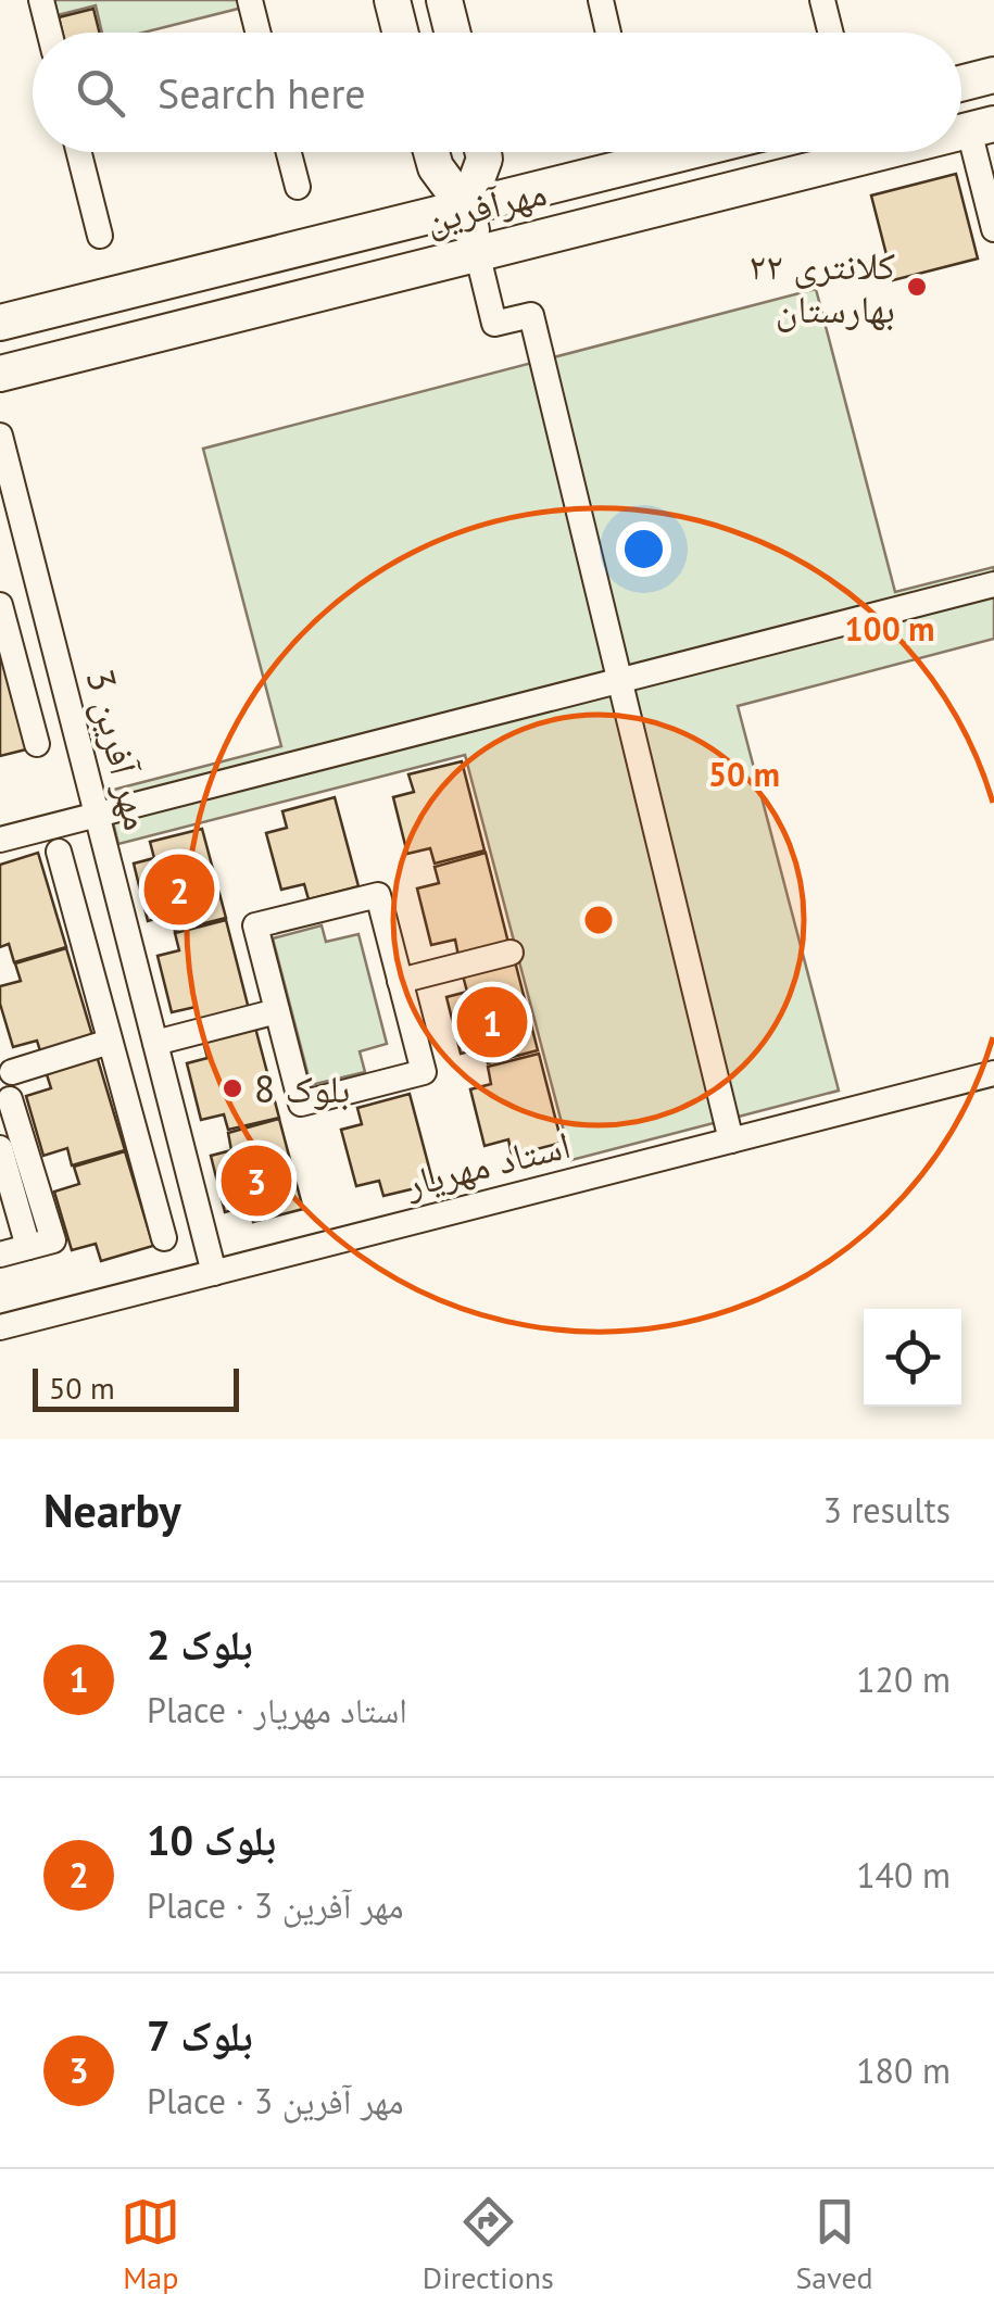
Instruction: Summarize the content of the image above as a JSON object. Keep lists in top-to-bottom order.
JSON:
{
  "streets": {
    "main road": ["مهرآفرین"],
    "street": ["مهر آفرین 3", "استاد مهریار"]
  },
  "crossings": [
    ["مهر آفرین 3", "استاد مهریار"]
  ],
  "places": ["کلانتری ۲۲ بهارستان", "بلوک 8"],
  "scale_bar": "50 m",
  "page": {
    "search": "Search here",
    "pins": ["2", "1", "3"],
    "scale": "50 m",
    "heading": ["Nearby", "3 results"],
    "list": [
      {
        "mark": "1",
        "name": "بلوک 2",
        "note": "Place · استاد مهریار",
        "value": "120 m"
      },
      {
        "mark": "2",
        "name": "بلوک 10",
        "note": "Place · مهر آفرین 3",
        "value": "140 m"
      },
      {
        "mark": "3",
        "name": "بلوک 7",
        "note": "Place · مهر آفرین 3",
        "value": "180 m"
      }
    ],
    "nav": ["Map", "Directions", "Saved"]
  },
  "rings": ["100 m", "50 m"]
}
